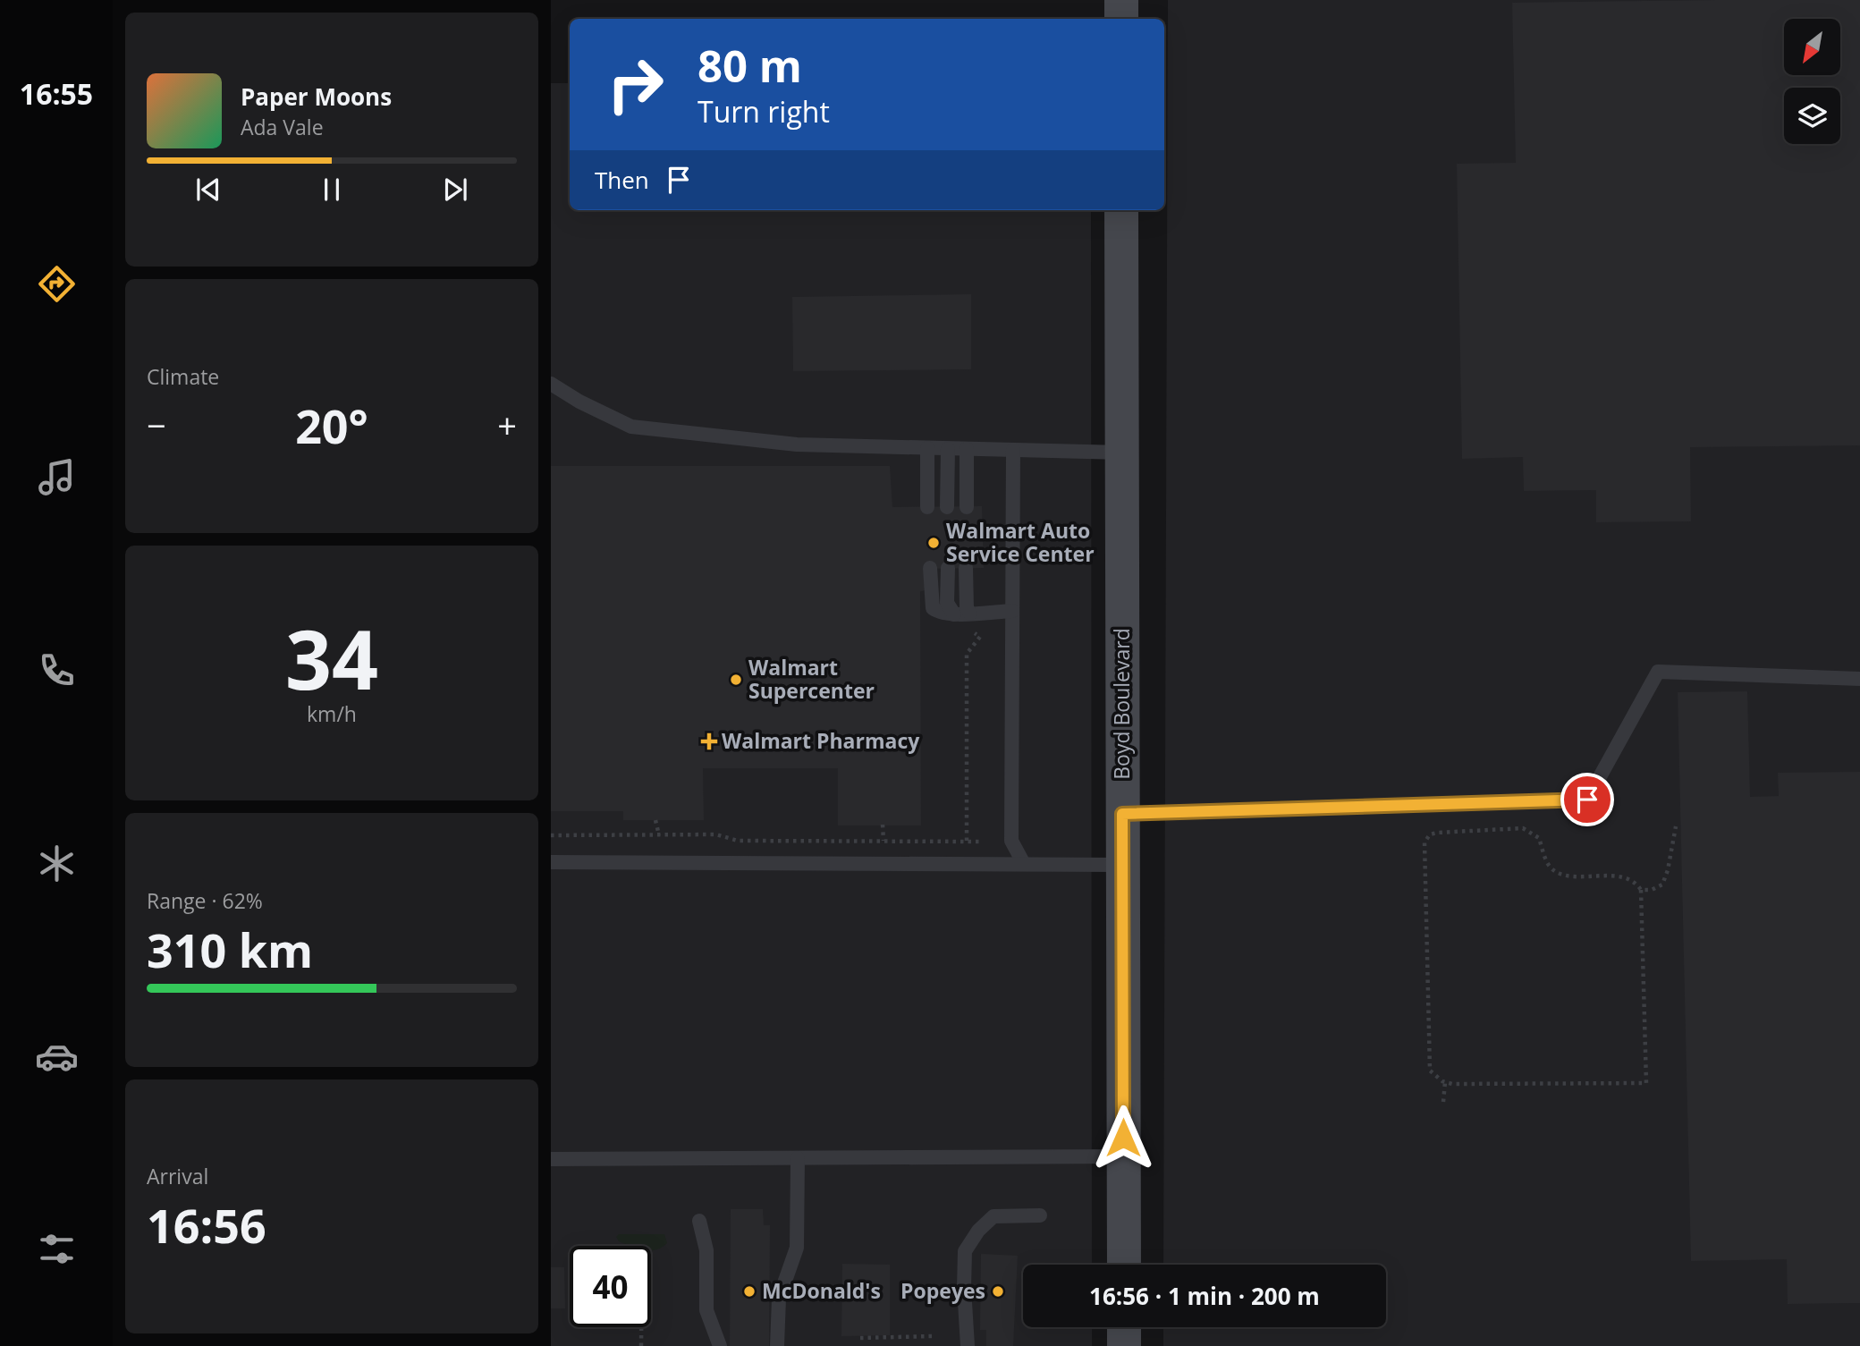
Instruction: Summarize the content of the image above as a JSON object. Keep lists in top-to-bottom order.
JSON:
{
  "streets": {
    "street": ["Boyd Boulevard"]
  },
  "places": {
    "other": [
      "Walmart Auto Service Center",
      "Walmart Supercenter",
      "McDonald's",
      "Popeyes"
    ],
    "health": ["Walmart Pharmacy"]
  },
  "north": "bottom left",
  "page": {
    "tabs": "16:55",
    "turn": ["80 m", "Turn right"],
    "song": ["Paper Moons", "Ada Vale"],
    "then": "Then",
    "tile": [
      "Climate",
      ["34", "km/h"],
      ["Range · 62%", "310 km"],
      ["Arrival", "16:56"]
    ],
    "heat": ["−", "20°", "+"],
    "limit": "40",
    "trip": "16:56 · 1 min · 200 m"
  }
}
